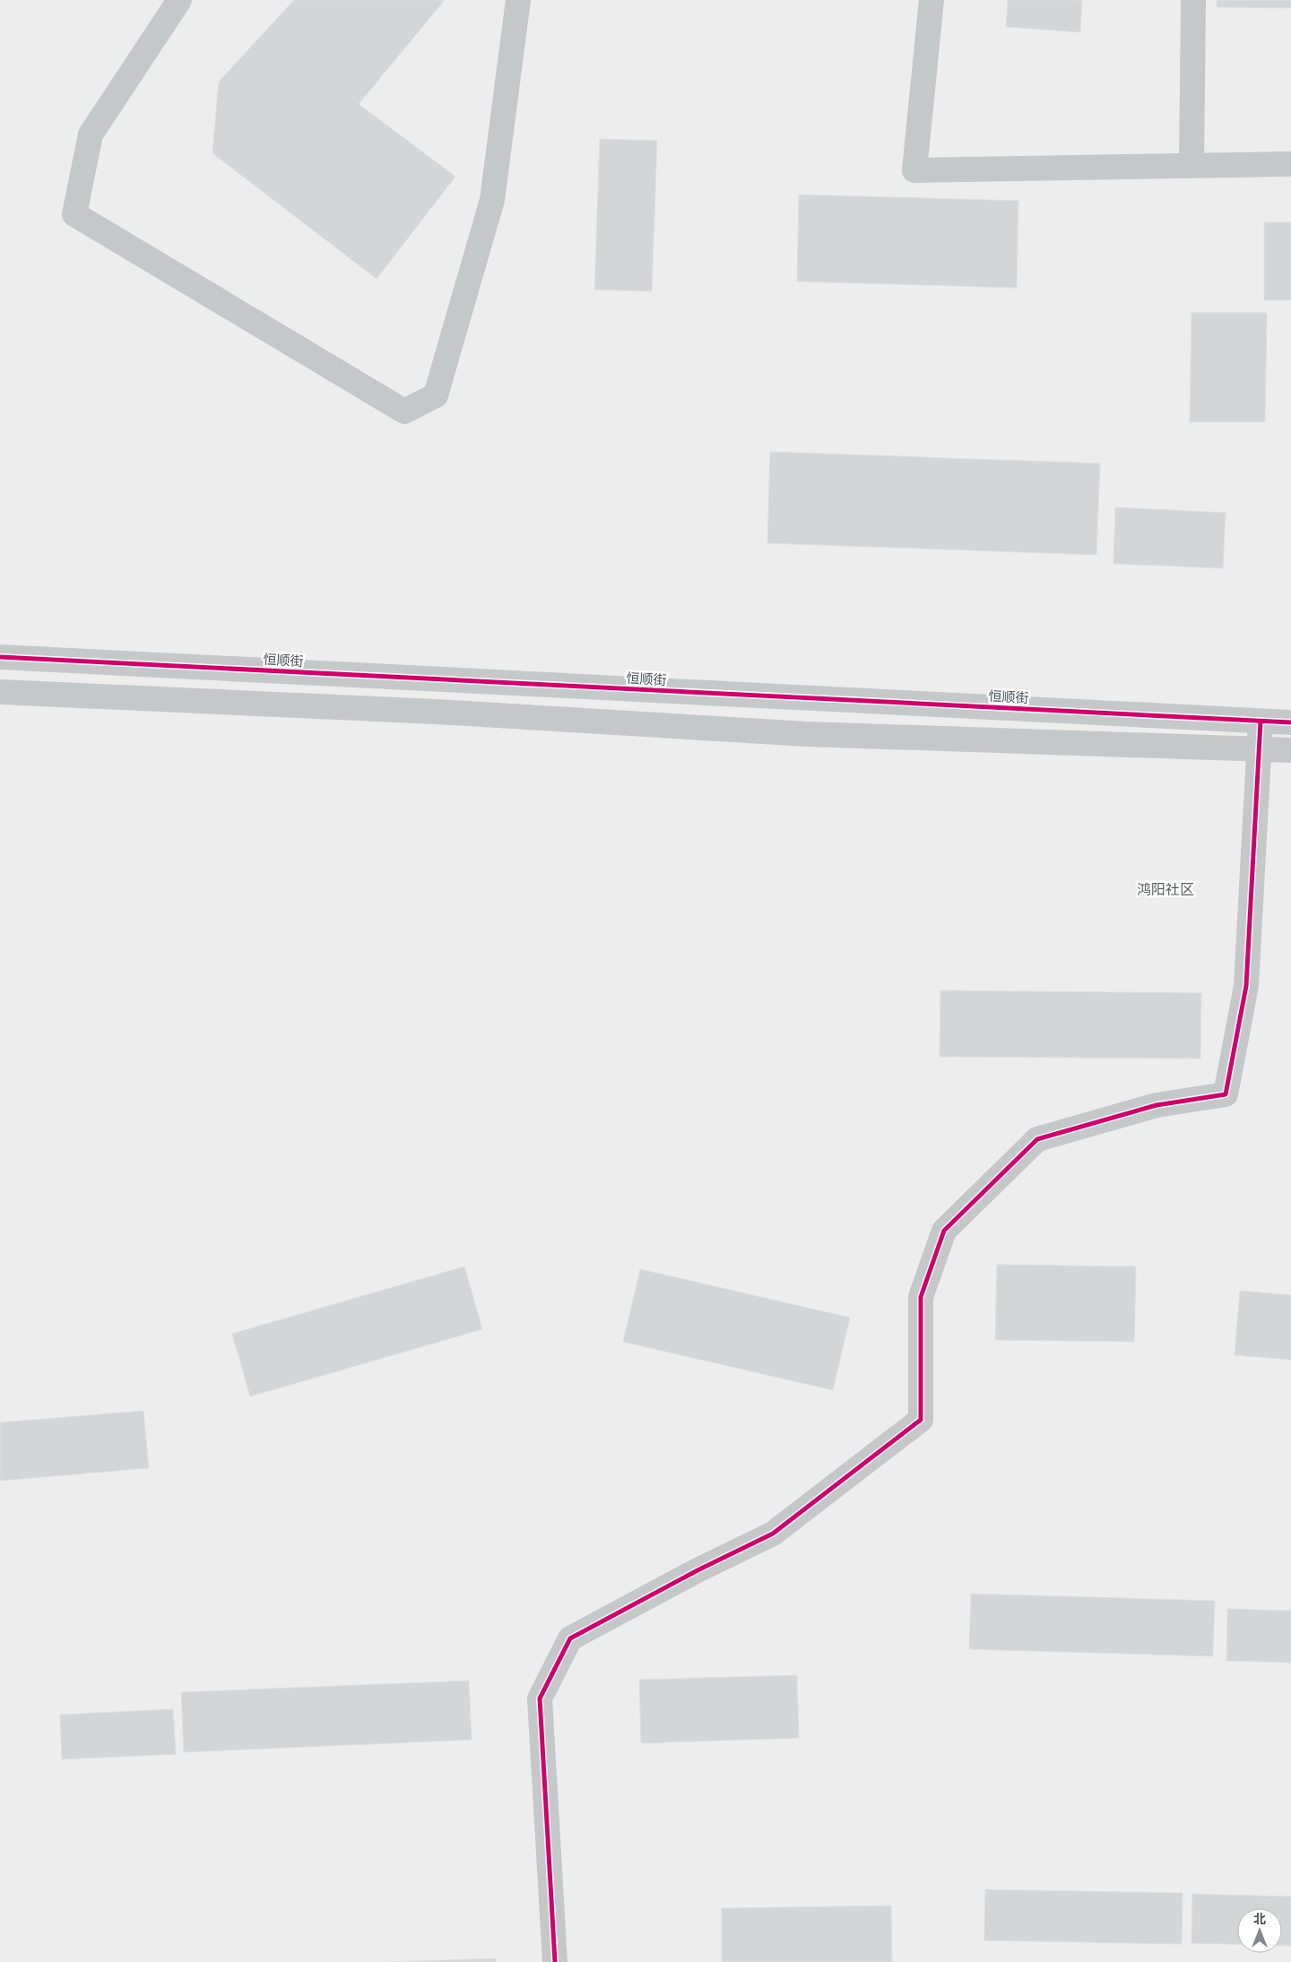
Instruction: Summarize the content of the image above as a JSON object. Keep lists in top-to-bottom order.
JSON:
{
  "streets": {
    "street": ["恒顺街"]
  },
  "districts": ["鸿阳社区"],
  "north": "top"
}
